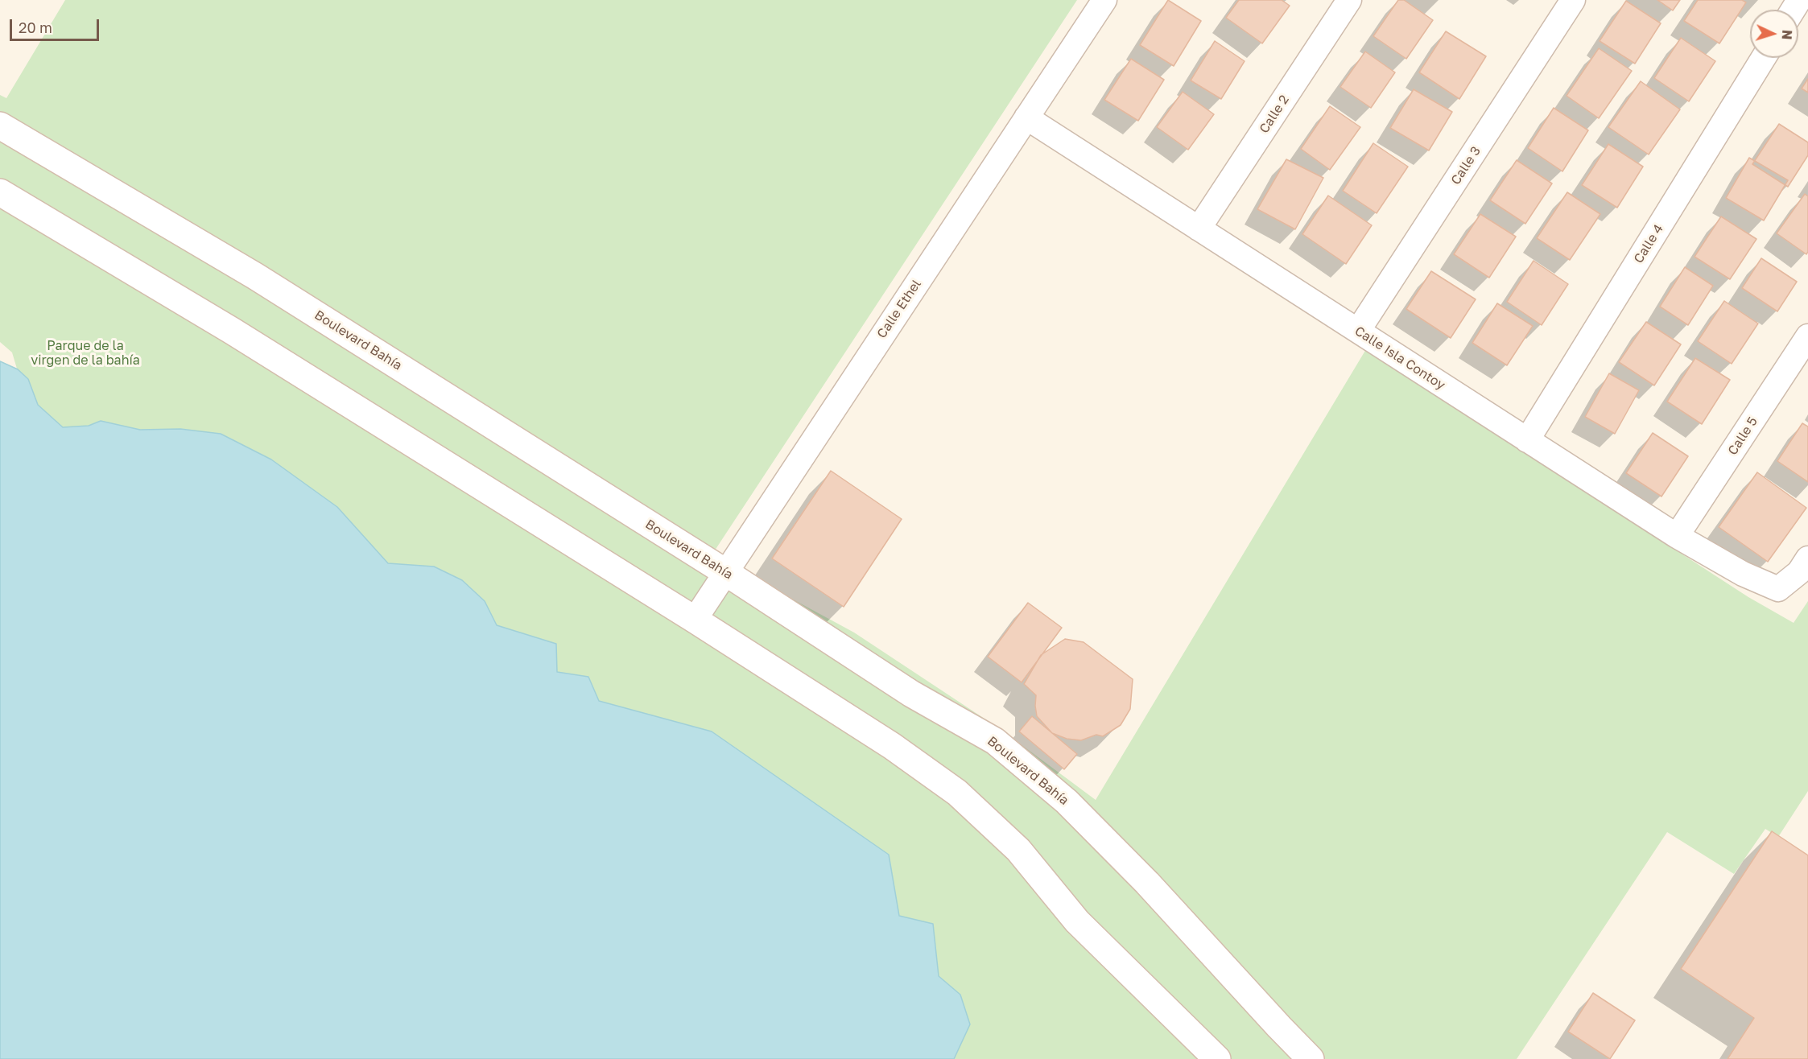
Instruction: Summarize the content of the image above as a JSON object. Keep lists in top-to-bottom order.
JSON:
{
  "streets": {
    "main road": ["Boulevard Bahía"],
    "street": [
      "Calle 2",
      "Calle 3",
      "Calle 4",
      "Calle Ethel",
      "Calle Isla Contoy",
      "Calle 5"
    ]
  },
  "crossings": [
    ["Calle 2", "Calle Isla Contoy"],
    ["Calle 3", "Calle Isla Contoy"],
    ["Calle 4", "Calle Isla Contoy"],
    ["Calle Ethel", "Boulevard Bahía"],
    ["Calle Ethel", "Calle Isla Contoy"],
    ["Calle Isla Contoy", "Calle 5"]
  ],
  "parks": ["Parque de la virgen de la bahía"],
  "scale_bar": "20 m",
  "north": "right"
}
